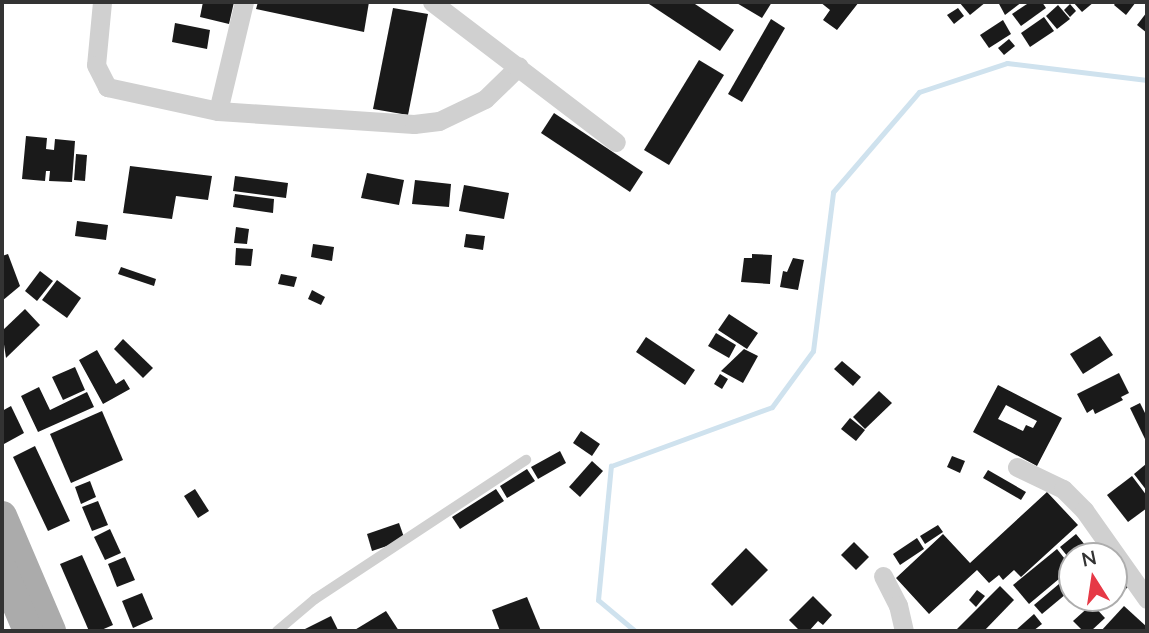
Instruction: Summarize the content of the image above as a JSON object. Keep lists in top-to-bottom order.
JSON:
{
  "north": "top"
}
